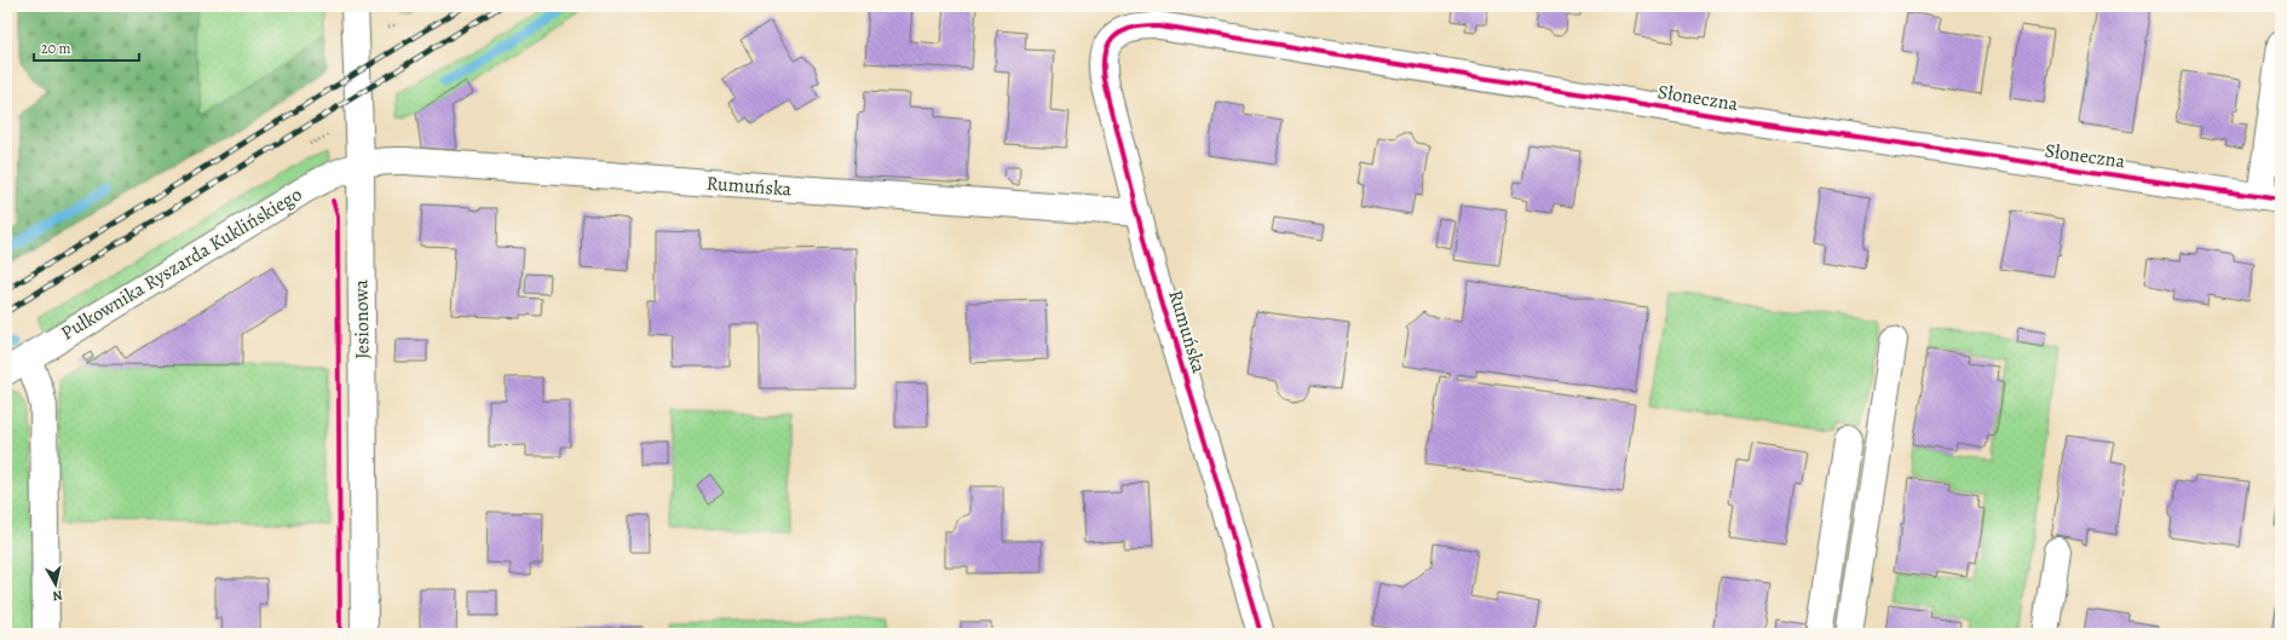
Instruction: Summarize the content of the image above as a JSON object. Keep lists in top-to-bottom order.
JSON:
{
  "streets": {
    "street": [
      "Słoneczna",
      "Rumuńska",
      "Pułkownika Ryszarda Kuklińskiego",
      "Jesionowa"
    ]
  },
  "crossings": [
    ["Słoneczna", "Rumuńska"],
    ["Rumuńska", "Pułkownika Ryszarda Kuklińskiego"],
    ["Rumuńska", "Jesionowa"],
    ["Pułkownika Ryszarda Kuklińskiego", "Jesionowa"]
  ],
  "scale_bar": "20 m",
  "north": "bottom"
}
